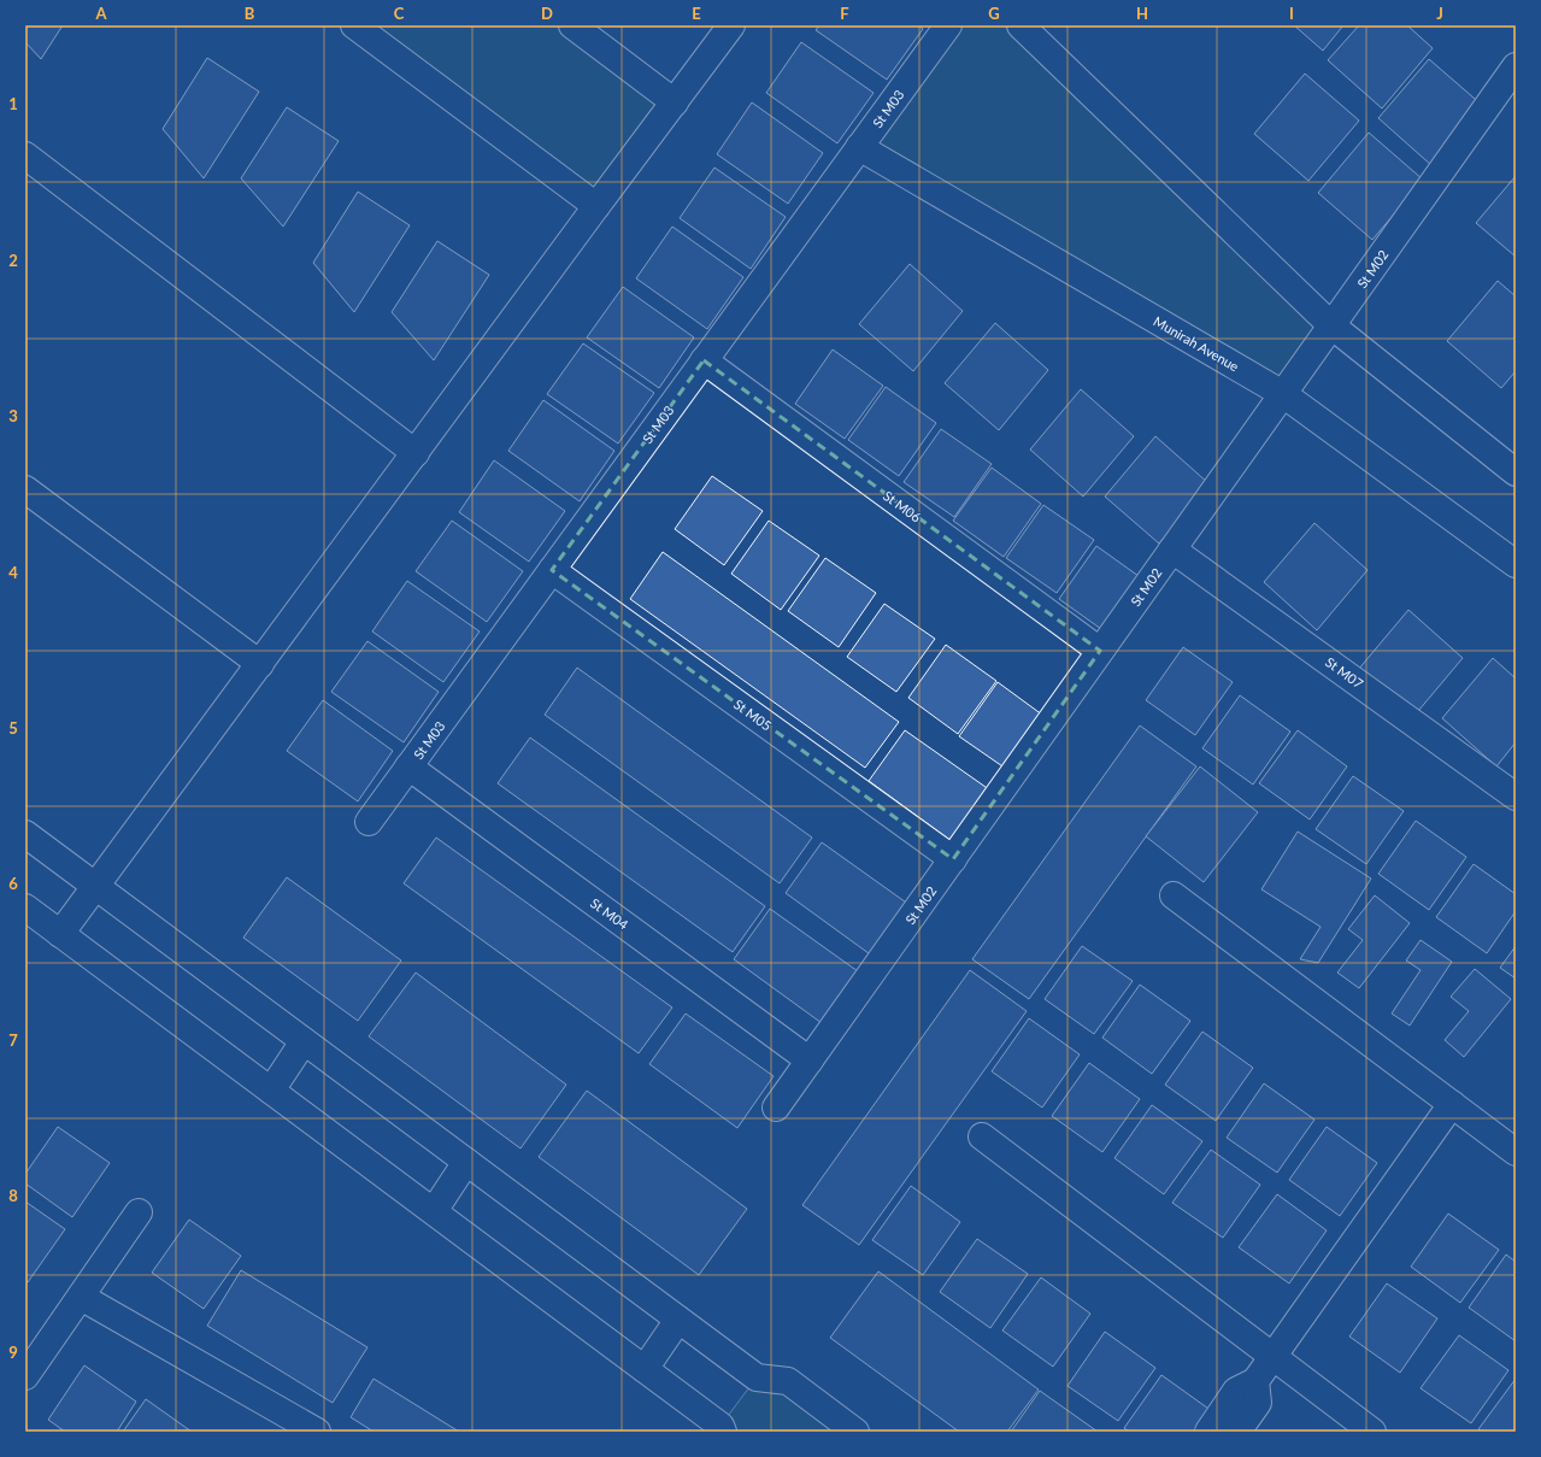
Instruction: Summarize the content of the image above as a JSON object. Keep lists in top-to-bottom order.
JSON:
{
  "streets": {
    "street": [
      "St M03",
      "St M02",
      "Munirah Avenue",
      "St M06",
      "St M07",
      "St M05",
      "St M04"
    ]
  },
  "crossings": [
    ["St M03", "Munirah Avenue"],
    ["St M03", "St M06"],
    ["St M03", "St M05"],
    ["St M03", "St M04"],
    ["St M02", "Munirah Avenue"],
    ["St M02", "St M06"],
    ["St M02", "St M07"],
    ["St M02", "St M05"],
    ["St M02", "St M04"]
  ],
  "grid": {
    "columns": [
      "A",
      "B",
      "C",
      "D",
      "E",
      "F",
      "G",
      "H",
      "I",
      "J"
    ],
    "rows": [
      "1",
      "2",
      "3",
      "4",
      "5",
      "6",
      "7",
      "8",
      "9"
    ]
  }
}
